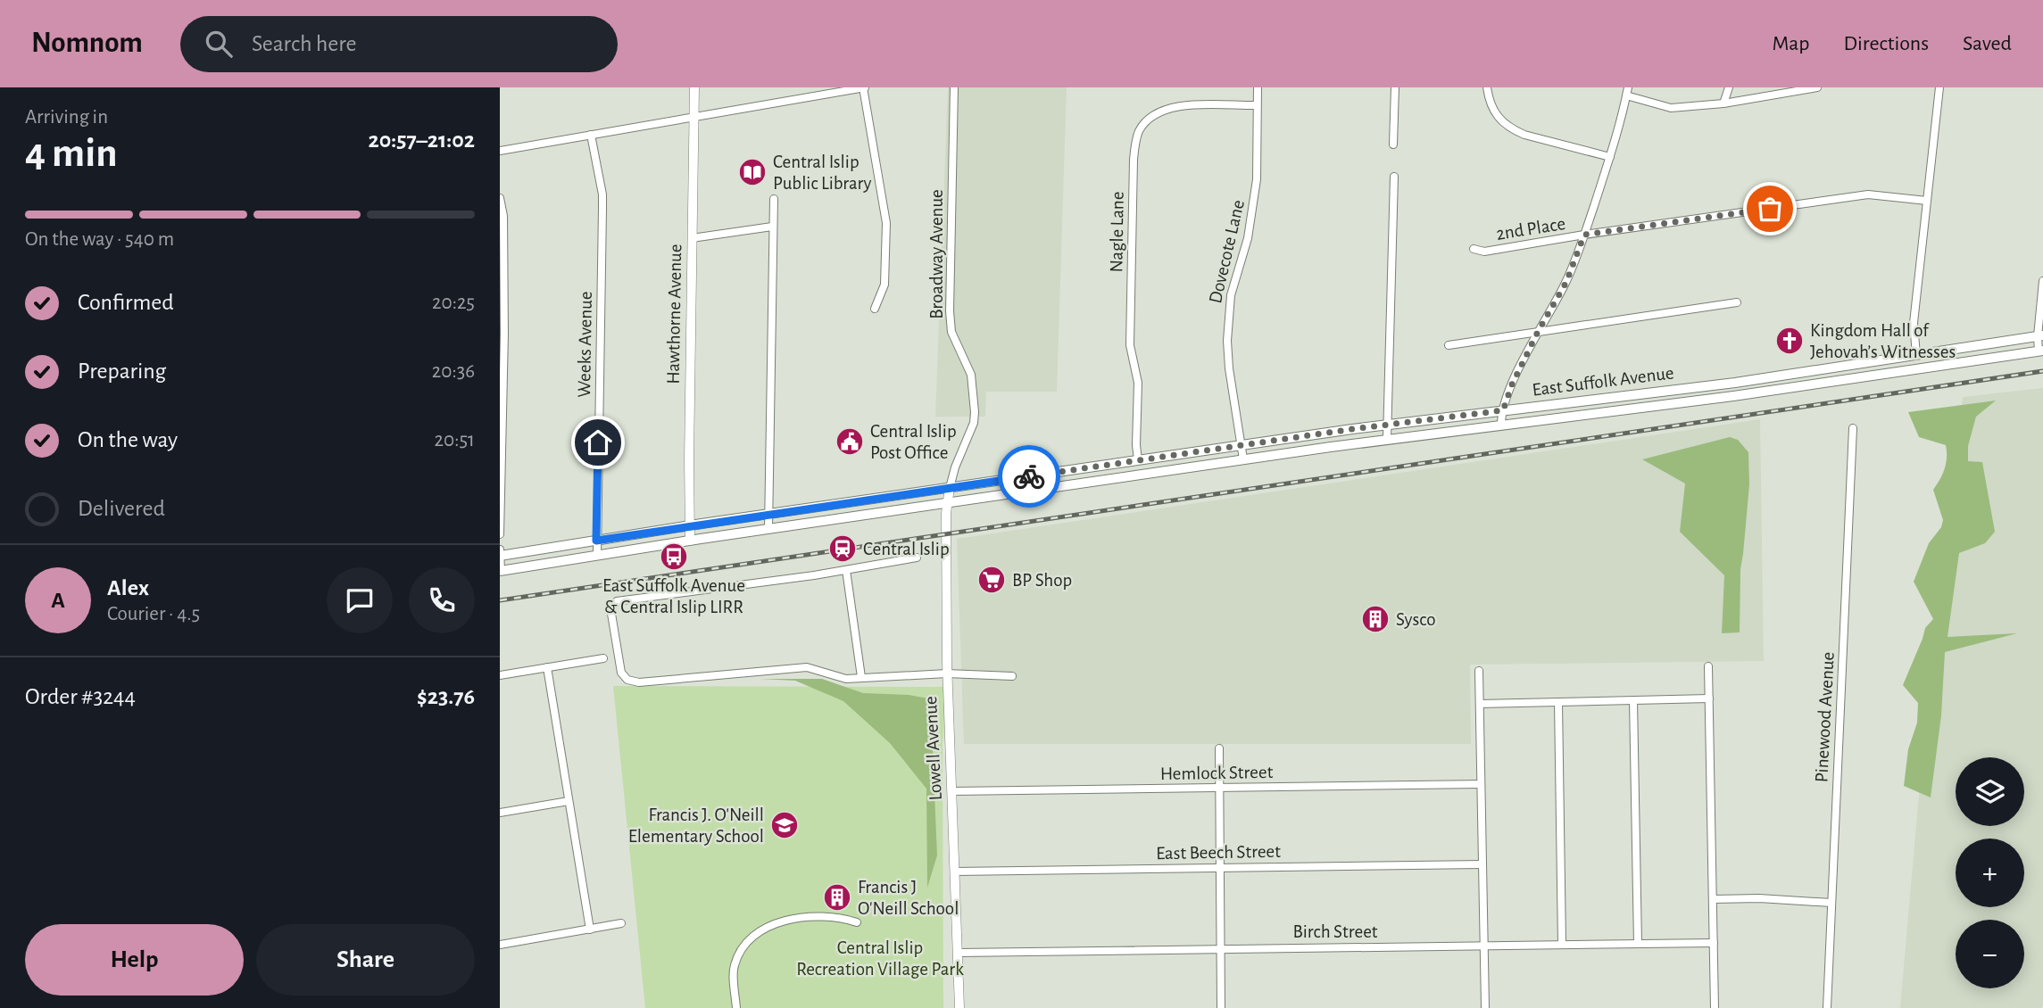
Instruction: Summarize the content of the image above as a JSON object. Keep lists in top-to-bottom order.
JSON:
{
  "streets": {
    "main road": ["East Suffolk Avenue"],
    "street": [
      "2nd Place",
      "Nagle Lane",
      "Dovecote Lane",
      "Broadway Avenue",
      "Hawthorne Avenue",
      "Weeks Avenue",
      "Pinewood Avenue",
      "Lowell Avenue",
      "Hemlock Street",
      "East Beech Street",
      "Birch Street"
    ]
  },
  "crossings": [
    ["Nagle Lane", "Dovecote Lane"],
    ["Nagle Lane", "East Suffolk Avenue"],
    ["Dovecote Lane", "East Suffolk Avenue"],
    ["Broadway Avenue", "East Suffolk Avenue"],
    ["Broadway Avenue", "Lowell Avenue"],
    ["Hawthorne Avenue", "East Suffolk Avenue"],
    ["Weeks Avenue", "East Suffolk Avenue"],
    ["East Suffolk Avenue", "Lowell Avenue"],
    ["Lowell Avenue", "Hemlock Street"],
    ["Lowell Avenue", "East Beech Street"],
    ["Lowell Avenue", "Birch Street"]
  ],
  "parks": ["Central Islip Recreation Village Park"],
  "places": {
    "library": ["Central Islip Public Library"],
    "church": ["Kingdom Hall of Jehovah’s Witnesses"],
    "public building": ["Central Islip Post Office"],
    "station": ["Central Islip"],
    "bus stop": ["East Suffolk Avenue & Central Islip LIRR"],
    "supermarket": ["BP Shop"],
    "building": ["Sysco", "Francis J O'Neill School"],
    "school or university": ["Francis J. O'Neill Elementary School"]
  },
  "page": {
    "header": "Nomnom",
    "search": "Search here",
    "nav": ["Map", "Directions", "Saved"],
    "heading": ["4 min", "Arriving in", "20:57–21:02"],
    "panel": [
      "Alex",
      "Courier · 4.5",
      "Order #3244",
      "$23.76"
    ],
    "bar": "On the way · 540 m",
    "list": [
      ["Confirmed", "20:25"],
      ["Preparing", "20:36"],
      ["On the way", "20:51"],
      "Delivered"
    ],
    "round": "A",
    "map_buttons": ["+", "−"],
    "buttons": ["Help", "Share"]
  }
}
